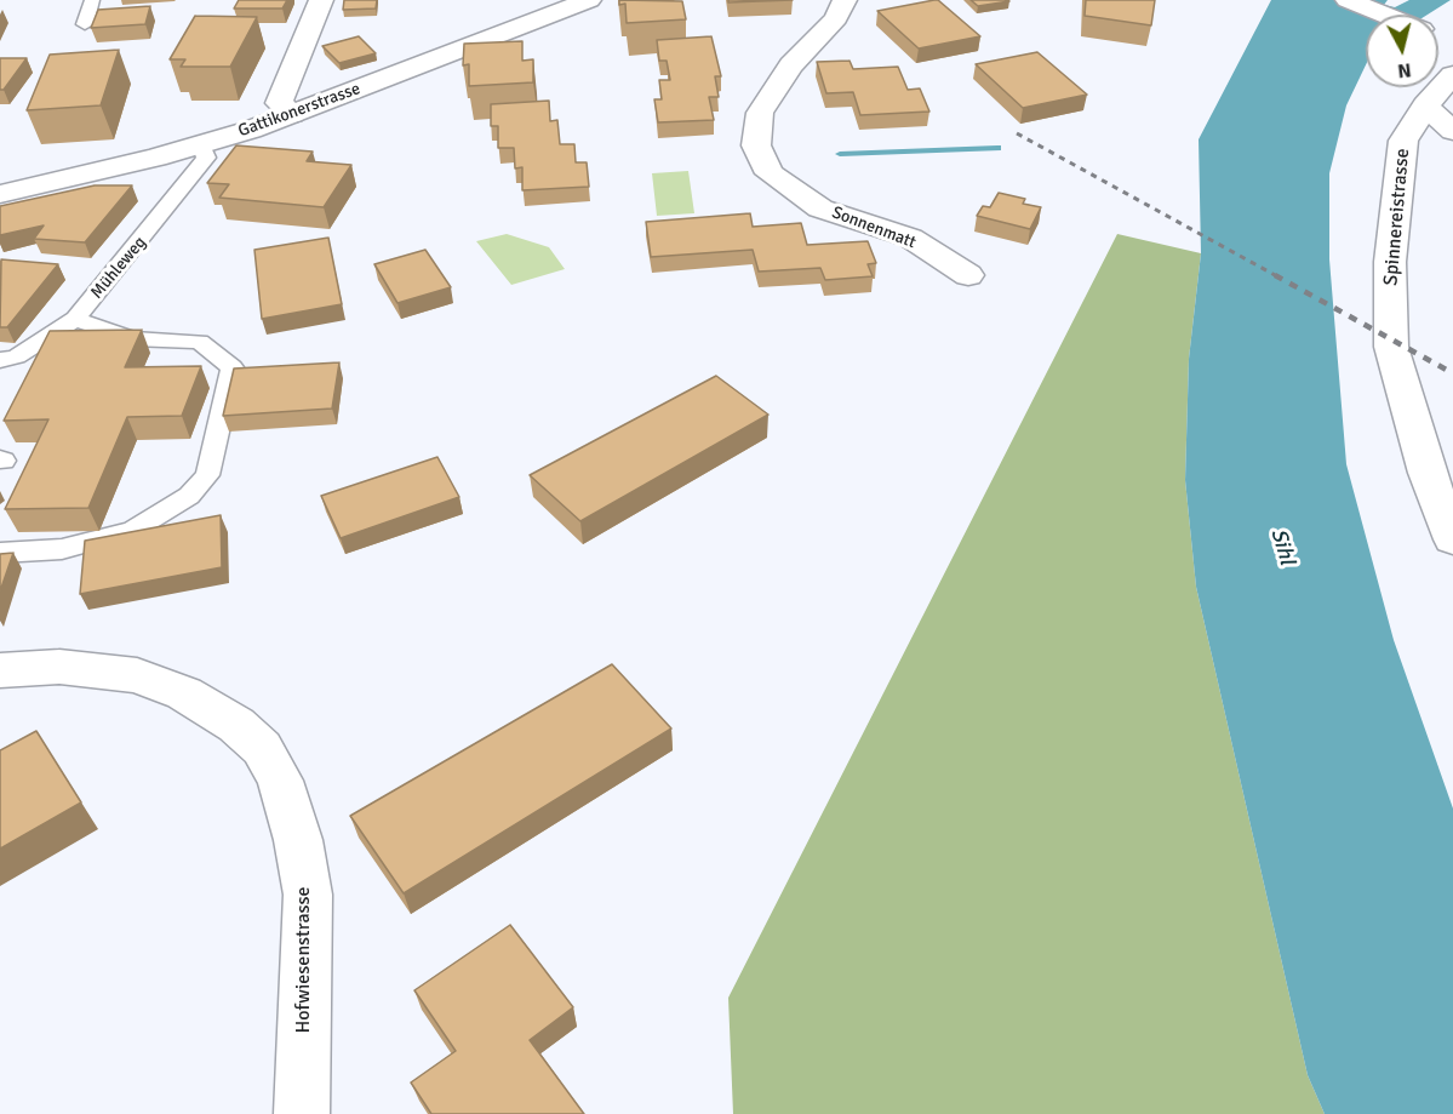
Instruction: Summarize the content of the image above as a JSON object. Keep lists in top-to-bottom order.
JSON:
{
  "streets": {
    "street": [
      "Gattikonerstrasse",
      "Spinnereistrasse",
      "Sonnenmatt",
      "Hofwiesenstrasse"
    ],
    "lane": ["Mühleweg"]
  },
  "crossings": [
    ["Gattikonerstrasse", "Mühleweg"]
  ],
  "water": ["Sihl"],
  "north": "bottom"
}
